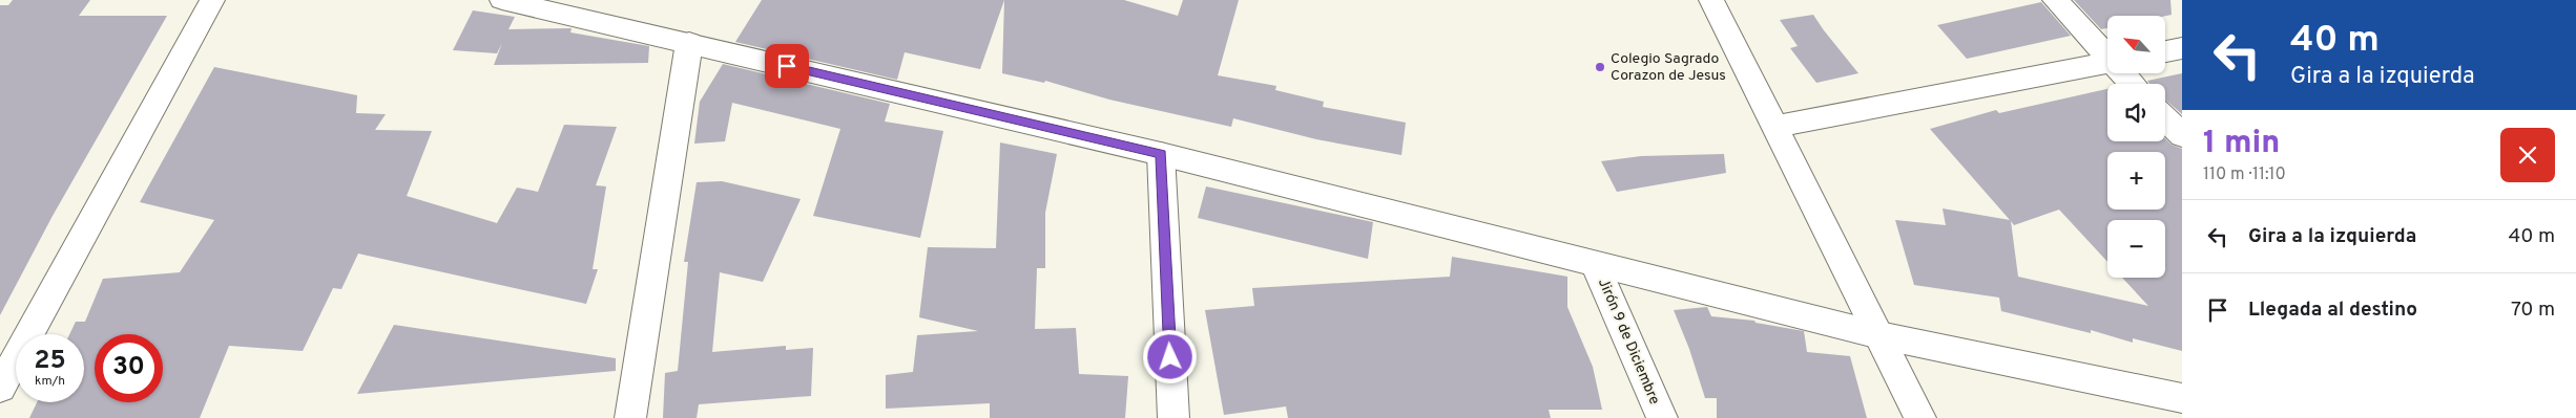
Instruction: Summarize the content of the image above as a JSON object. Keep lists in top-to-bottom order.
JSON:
{
  "streets": {
    "street": ["Jirón 9 de Diciembre"]
  },
  "places": ["Colegio Sagrado Corazon de Jesus"],
  "north": "top left",
  "page": {
    "turn": ["40 m", "Gira a la izquierda"],
    "map_buttons": ["+", "−"],
    "heading": ["1 min", "110 m · 11:10"],
    "list": [
      {
        "name": "Gira a la izquierda",
        "value": "40 m"
      },
      {
        "name": "Llegada al destino",
        "value": "70 m"
      }
    ],
    "speed": "25 km/h",
    "limit": "30"
  }
}
